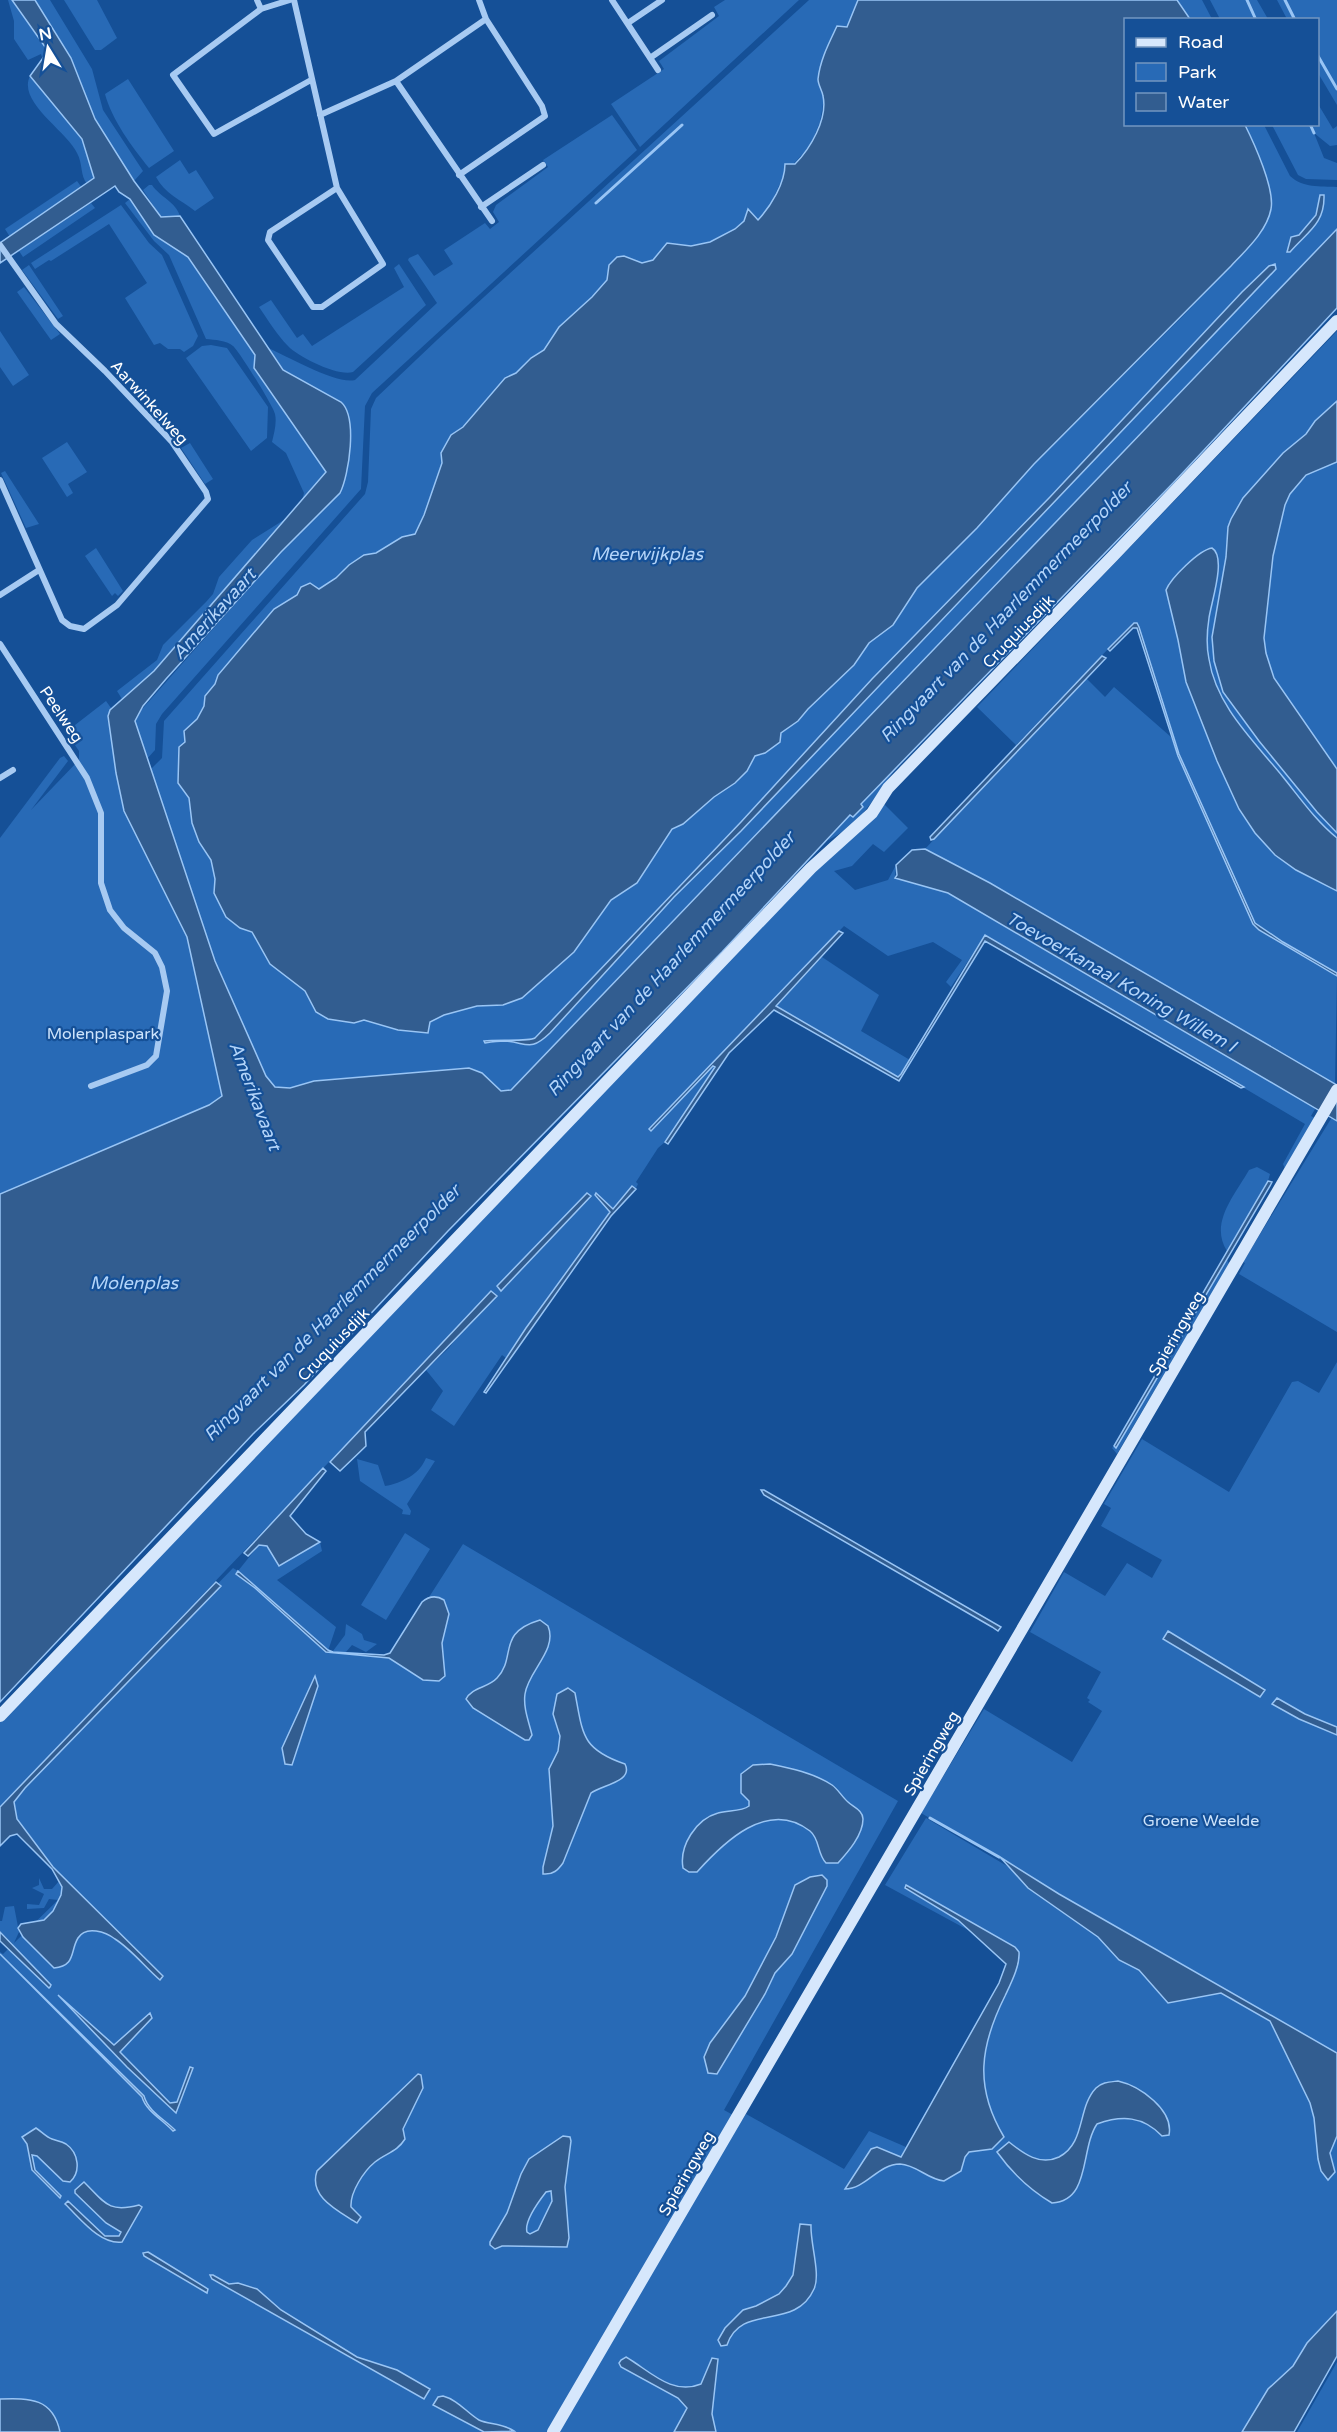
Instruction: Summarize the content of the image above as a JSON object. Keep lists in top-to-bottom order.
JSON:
{
  "streets": {
    "street": [
      "Aarwinkelweg",
      "Cruquiusdijk",
      "Peelweg",
      "Spieringweg"
    ]
  },
  "water": [
    "Meerwijkplas",
    "Ringvaart van de Haarlemmermeerpolder",
    "Amerikavaart",
    "Toevoerkanaal Koning Willem I",
    "Molenplas"
  ],
  "parks": ["Molenplaspark", "Groene Weelde"],
  "legend": ["Road", "Park", "Water"],
  "north": "top"
}
